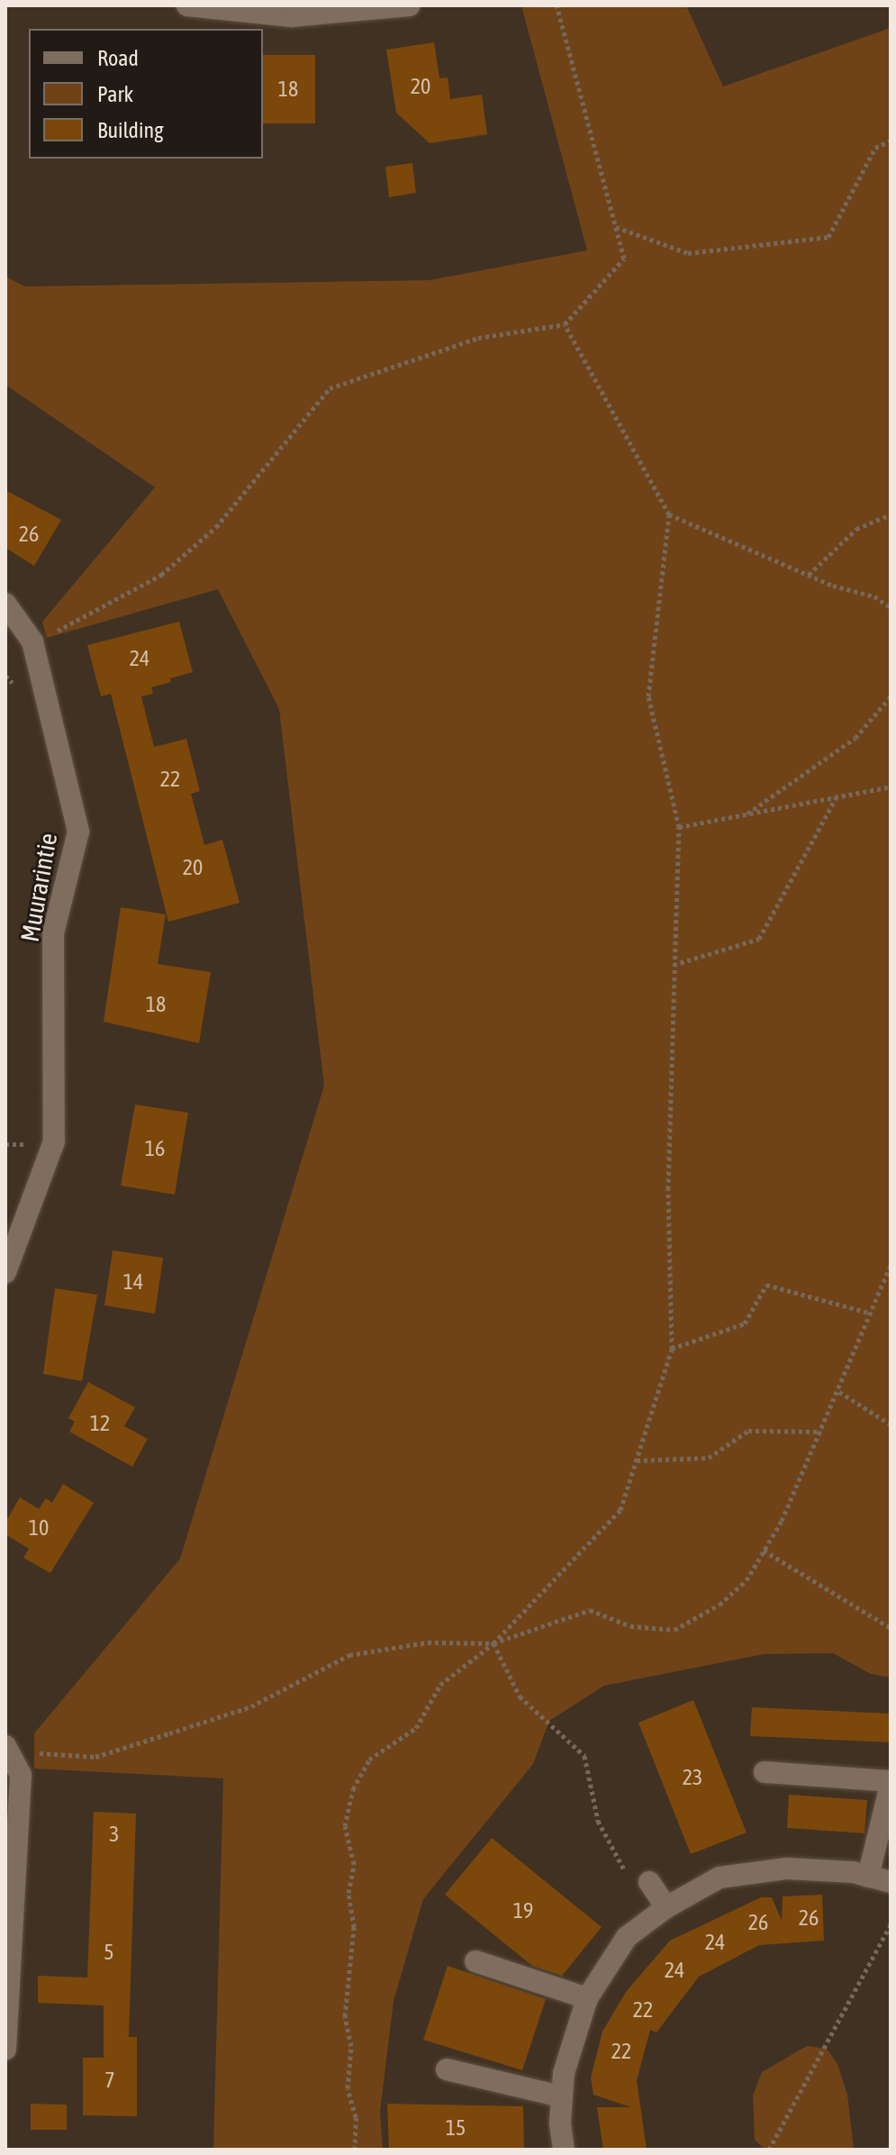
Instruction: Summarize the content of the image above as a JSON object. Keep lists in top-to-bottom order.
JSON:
{
  "streets": {
    "street": ["Muurarintie"]
  },
  "house_numbers": [
    "20",
    "18",
    "26",
    "24",
    "22",
    "20",
    "18",
    "16",
    "14",
    "12",
    "10",
    "23",
    "3",
    "19",
    "26",
    "26",
    "24",
    "5",
    "24",
    "22",
    "22",
    "7",
    "15"
  ],
  "legend": ["Road", "Park", "Building"]
}
